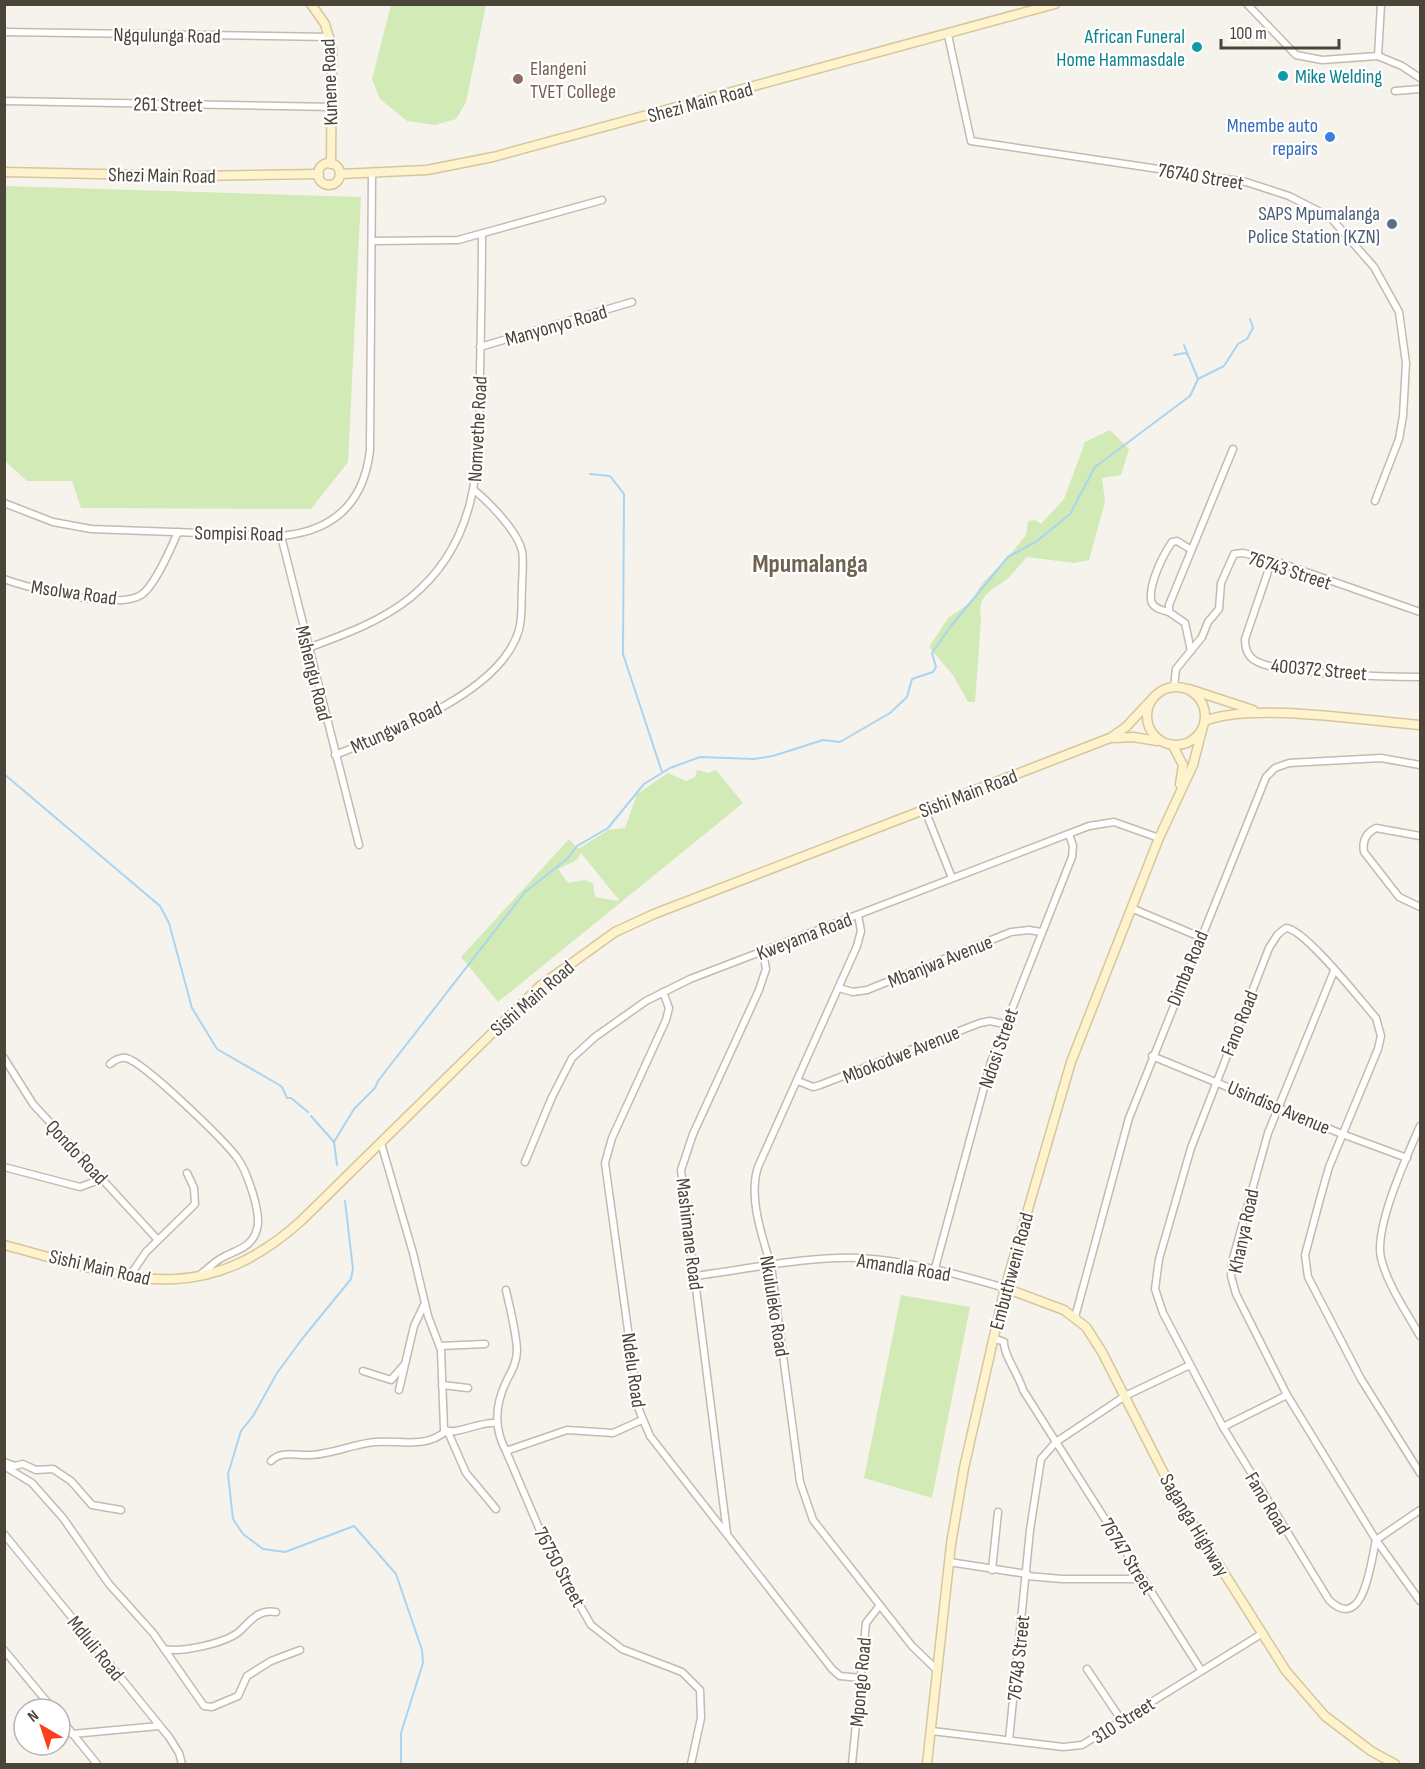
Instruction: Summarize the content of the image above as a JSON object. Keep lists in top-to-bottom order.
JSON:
{
  "streets": {
    "street": [
      "Ngqulunga Road",
      "Kunene Road",
      "Shezi Main Road",
      "261 Street",
      "76740 Street",
      "Manyonyo Road",
      "Nomvethe Road",
      "Sompisi Road",
      "76743 Street",
      "Msolwa Road",
      "400372 Street",
      "Mshengu Road",
      "Mtungwa Road",
      "Sishi Main Road",
      "Kweyama Road",
      "Mbanjwa Avenue",
      "Dimba Road",
      "Fano Road",
      "Ndosi Street",
      "Mbokodwe Avenue",
      "Usindiso Avenue",
      "Qondo Road",
      "Khanya Road",
      "Mashimane Road",
      "Amandla Road",
      "Embuthweni Road",
      "Nkululeko Road",
      "Ndelu Road",
      "Saganga Highway",
      "76747 Street",
      "76750 Street",
      "Mdluli Road",
      "76748 Street",
      "Mpongo Road",
      "310 Street"
    ]
  },
  "crossings": [
    ["Ngqulunga Road", "Kunene Road"],
    ["Kunene Road", "Shezi Main Road"],
    ["Kunene Road", "261 Street"],
    ["Shezi Main Road", "76740 Street"],
    ["Shezi Main Road", "Sompisi Road"],
    ["Manyonyo Road", "Nomvethe Road"],
    ["Nomvethe Road", "Mshengu Road"],
    ["Nomvethe Road", "Mtungwa Road"],
    ["Sompisi Road", "Msolwa Road"],
    ["Sompisi Road", "Mshengu Road"],
    ["76743 Street", "400372 Street"],
    ["76743 Street", "Sishi Main Road"],
    ["76743 Street", "Embuthweni Road"],
    ["Mshengu Road", "Mtungwa Road"],
    ["Sishi Main Road", "Embuthweni Road"],
    ["Kweyama Road", "Ndosi Street"],
    ["Kweyama Road", "Mashimane Road"],
    ["Kweyama Road", "Embuthweni Road"],
    ["Kweyama Road", "Nkululeko Road"],
    ["Kweyama Road", "Ndelu Road"],
    ["Mbanjwa Avenue", "Ndosi Street"],
    ["Mbanjwa Avenue", "Nkululeko Road"],
    ["Dimba Road", "Usindiso Avenue"],
    ["Dimba Road", "Saganga Highway"],
    ["Fano Road", "Usindiso Avenue"],
    ["Fano Road", "Khanya Road"],
    ["Ndosi Street", "Mbokodwe Avenue"],
    ["Ndosi Street", "Amandla Road"],
    ["Mbokodwe Avenue", "Nkululeko Road"],
    ["Usindiso Avenue", "Khanya Road"],
    ["Mashimane Road", "Amandla Road"],
    ["Mashimane Road", "Ndelu Road"],
    ["Amandla Road", "Embuthweni Road"],
    ["Amandla Road", "Nkululeko Road"],
    ["Amandla Road", "Saganga Highway"],
    ["Embuthweni Road", "Nkululeko Road"],
    ["Embuthweni Road", "Saganga Highway"],
    ["Embuthweni Road", "76747 Street"],
    ["Embuthweni Road", "310 Street"],
    ["Nkululeko Road", "Mpongo Road"],
    ["Ndelu Road", "Mpongo Road"],
    ["Saganga Highway", "310 Street"],
    ["76747 Street", "76748 Street"],
    ["76747 Street", "310 Street"],
    ["76748 Street", "310 Street"]
  ],
  "districts": ["Mpumalanga"],
  "places": [
    "African Funeral Home Hammasdale",
    "Mike Welding",
    "Elangeni TVET College",
    "Mnembe auto repairs",
    "SAPS Mpumalanga Police Station (KZN)"
  ],
  "scale_bar": "100 m",
  "north": "top left"
}
